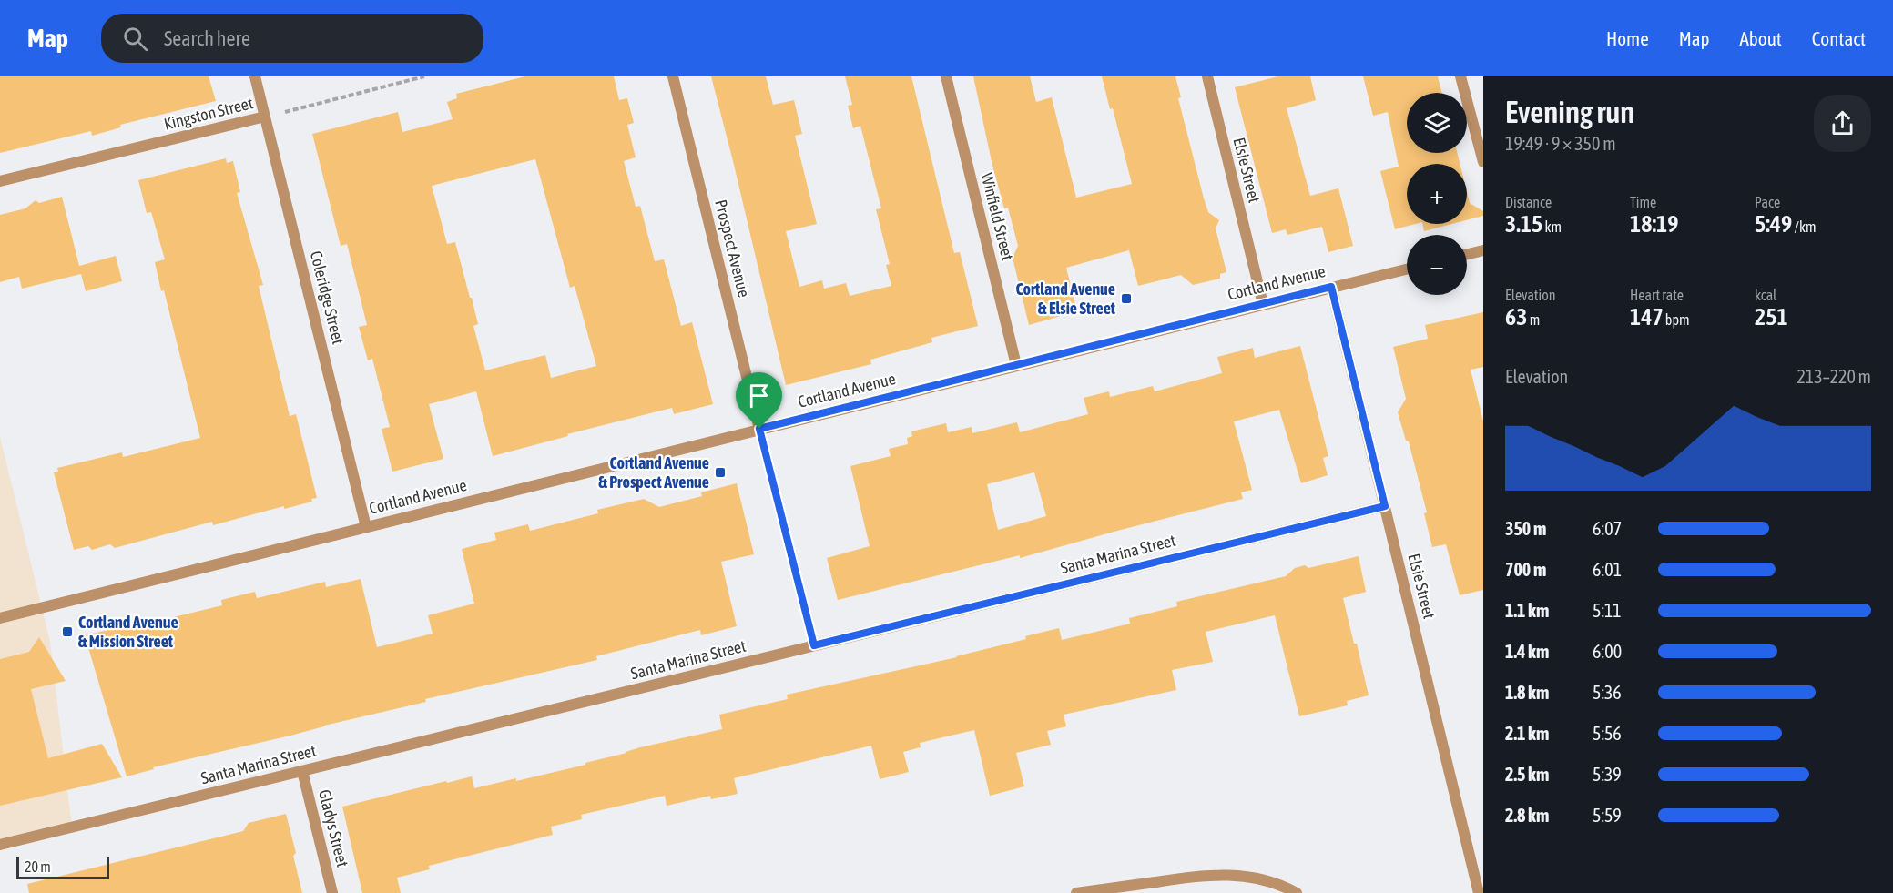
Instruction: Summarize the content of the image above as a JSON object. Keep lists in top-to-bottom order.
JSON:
{
  "streets": {
    "street": [
      "Kingston Street",
      "Elsie Street",
      "Winfield Street",
      "Prospect Avenue",
      "Cortland Avenue",
      "Coleridge Street",
      "Santa Marina Street",
      "Gladys Street"
    ]
  },
  "crossings": [
    ["Kingston Street", "Coleridge Street"],
    ["Elsie Street", "Cortland Avenue"],
    ["Elsie Street", "Santa Marina Street"],
    ["Winfield Street", "Cortland Avenue"],
    ["Prospect Avenue", "Cortland Avenue"],
    ["Cortland Avenue", "Coleridge Street"],
    ["Santa Marina Street", "Gladys Street"]
  ],
  "places": {
    "transit": ["Cortland Avenue & Elsie Street", "Cortland Avenue & Prospect Avenue", "Cortland Avenue & Mission Street"]
  },
  "scale_bar": "20 m",
  "page": {
    "header": "Map",
    "search": "Search here",
    "nav": [
      "Home",
      "Map",
      "About",
      "Contact"
    ],
    "heading": ["Evening run", "19:49 · 9 × 350 m"],
    "map_buttons": ["+", "−"],
    "stats": [
      ["Distance", "3.15 km"],
      ["Time", "18:19"],
      ["Pace", "5:49 /km"],
      ["Elevation", "63 m"],
      ["Heart rate", "147 bpm"],
      ["kcal", "251"]
    ],
    "chart": ["Elevation", "213–220 m"],
    "list": [
      {
        "name": "350 m",
        "note": "6:07"
      },
      {
        "name": "700 m",
        "note": "6:01"
      },
      {
        "name": "1.1 km",
        "note": "5:11"
      },
      {
        "name": "1.4 km",
        "note": "6:00"
      },
      {
        "name": "1.8 km",
        "note": "5:36"
      },
      {
        "name": "2.1 km",
        "note": "5:56"
      },
      {
        "name": "2.5 km",
        "note": "5:39"
      },
      {
        "name": "2.8 km",
        "note": "5:59"
      }
    ],
    "scale": "20 m"
  }
}
